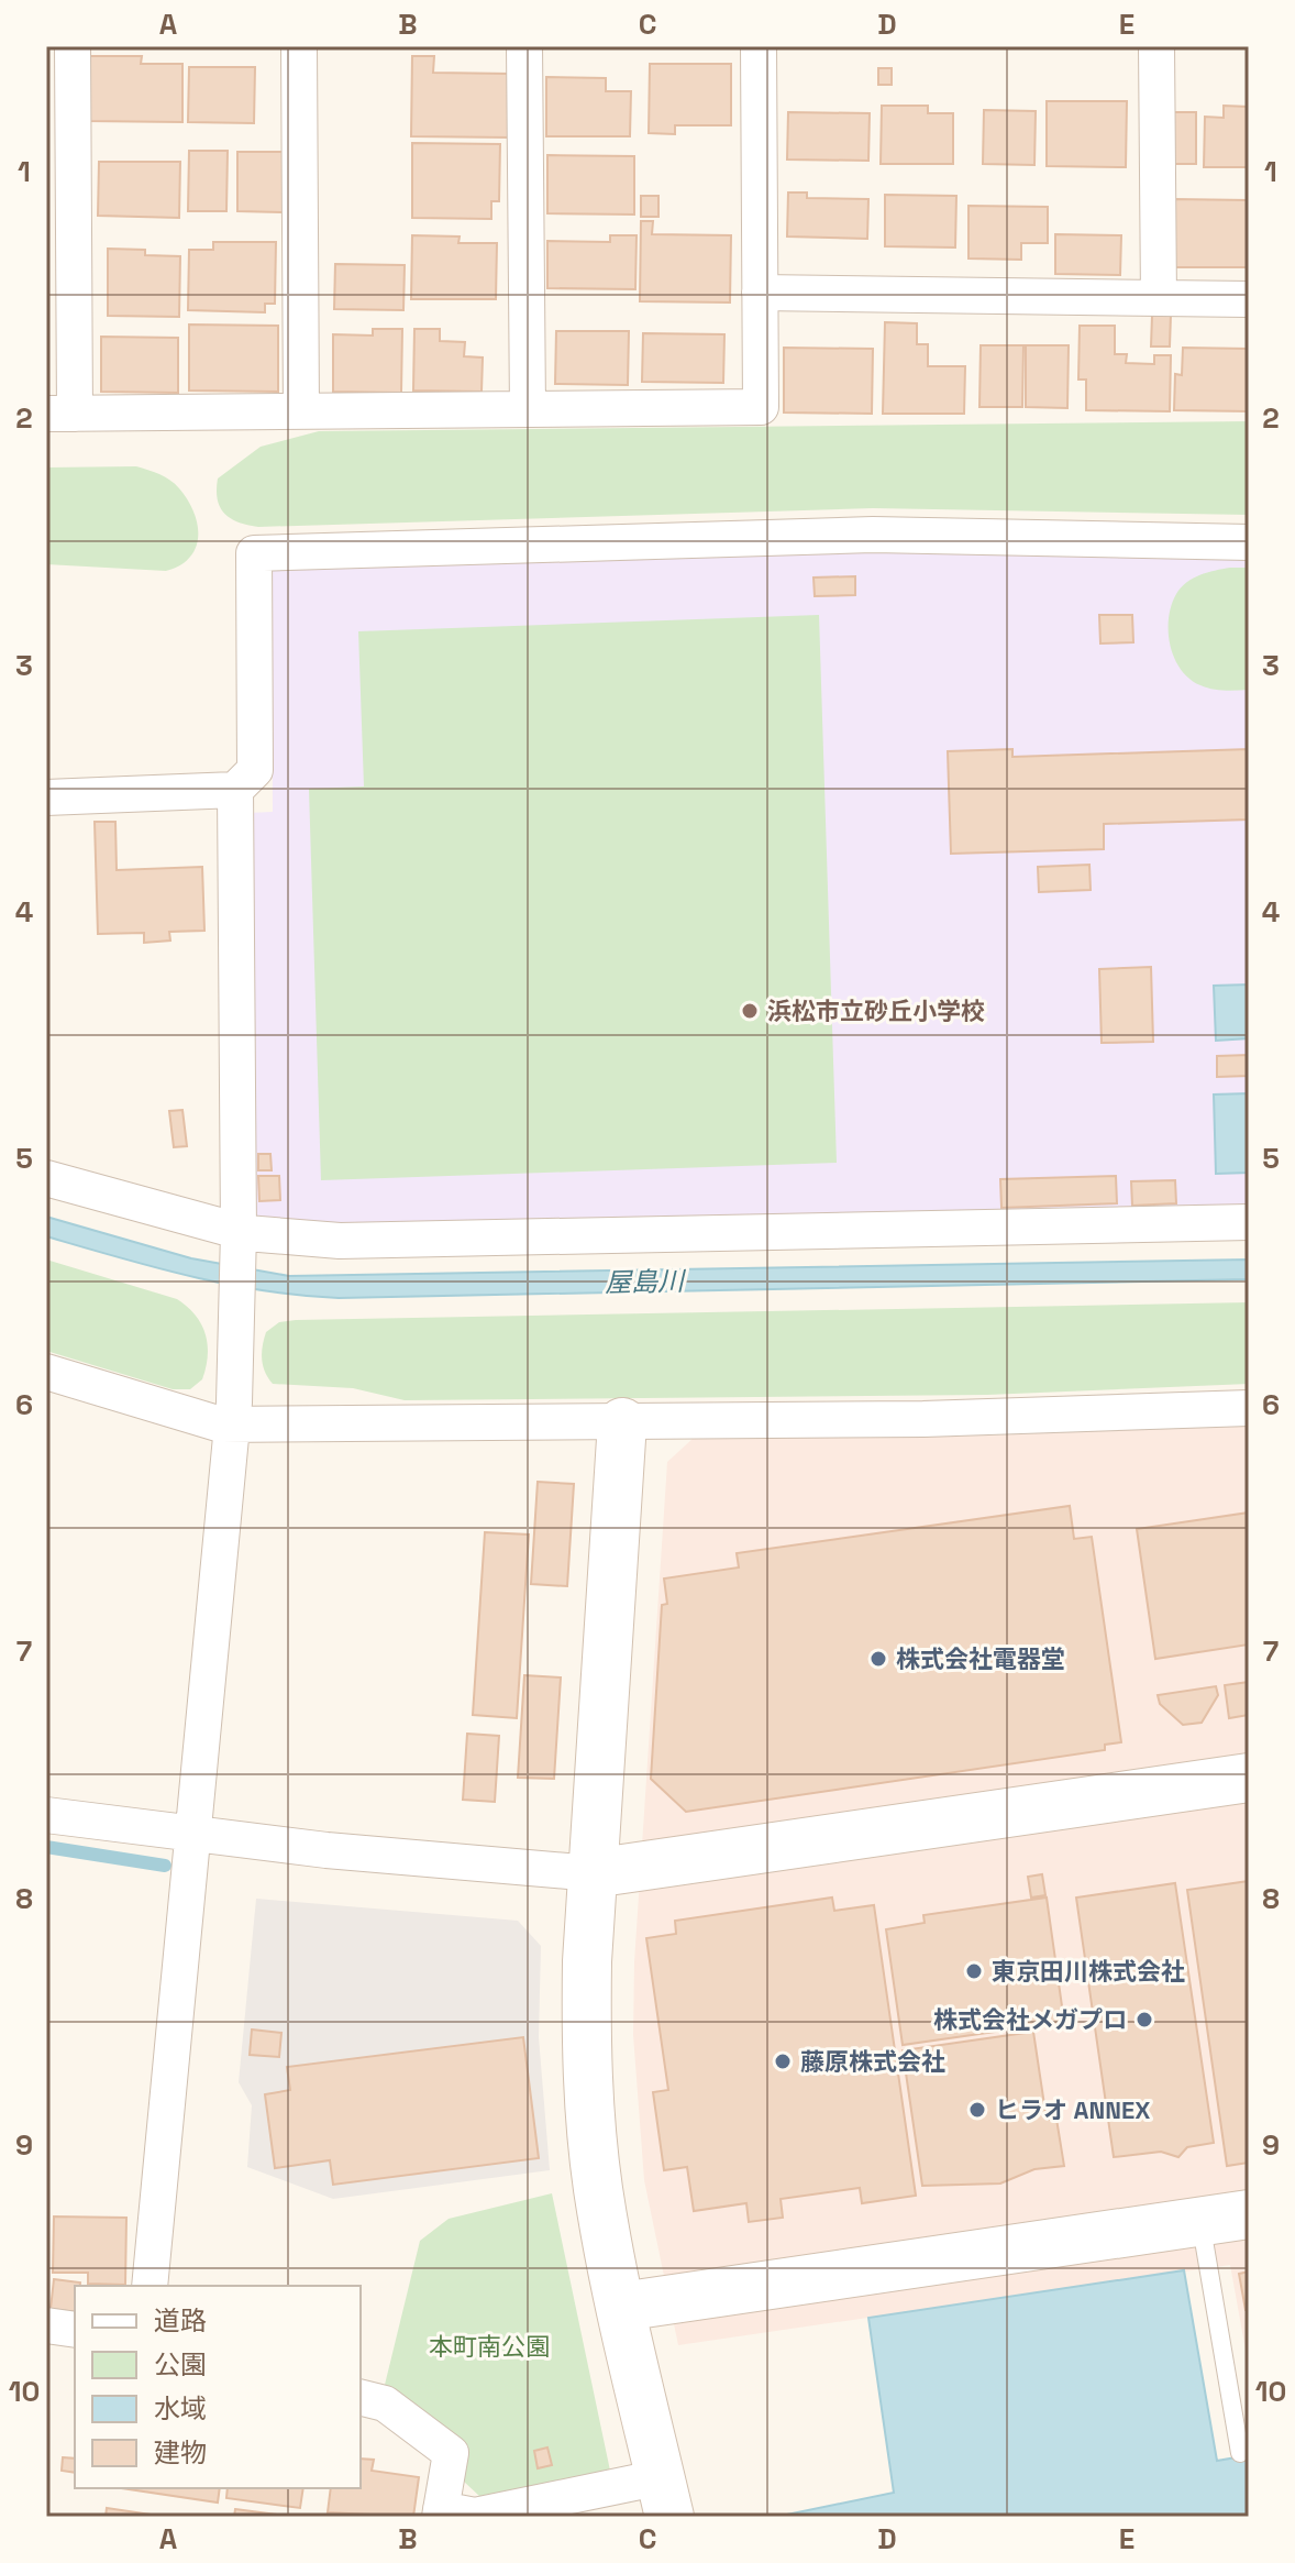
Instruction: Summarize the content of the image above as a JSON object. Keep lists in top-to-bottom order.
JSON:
{
  "water": ["屋島川"],
  "parks": ["本町南公園"],
  "places": [
    "浜松市立砂丘小学校",
    "株式会社電器堂",
    "東京田川株式会社",
    "株式会社メガプロ",
    "藤原株式会社",
    "ヒラオ ANNEX"
  ],
  "legend": [
    "道路",
    "公園",
    "水域",
    "建物"
  ],
  "grid": {
    "columns": [
      "A",
      "B",
      "C",
      "D",
      "E"
    ],
    "rows": [
      "1",
      "2",
      "3",
      "4",
      "5",
      "6",
      "7",
      "8",
      "9",
      "10"
    ]
  }
}
